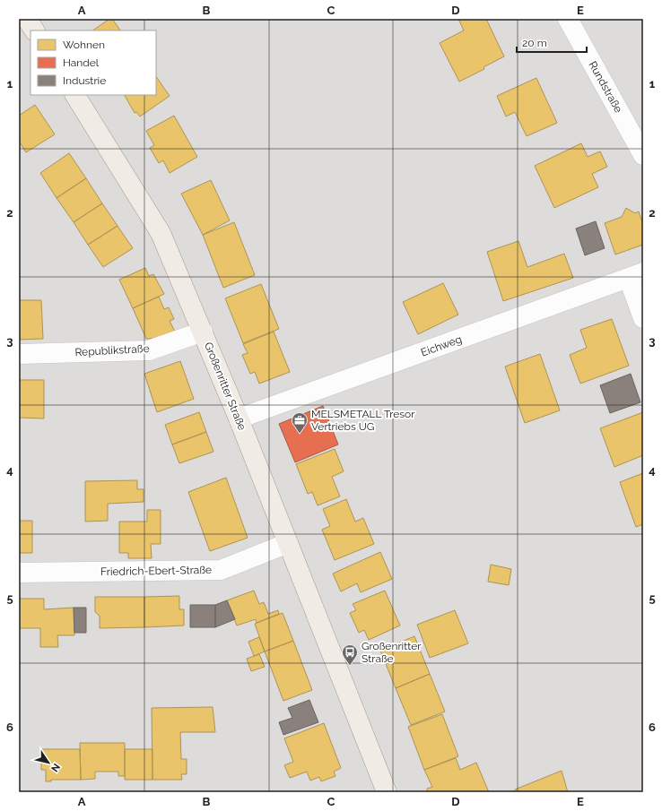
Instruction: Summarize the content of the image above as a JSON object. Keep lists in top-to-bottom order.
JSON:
{
  "streets": {
    "main road": ["Großenritter Straße"],
    "street": [
      "Rundstraße",
      "Eichweg",
      "Republikstraße",
      "Friedrich-Ebert-Straße"
    ]
  },
  "crossings": [
    ["Eichweg", "Großenritter Straße"],
    ["Republikstraße", "Großenritter Straße"],
    ["Großenritter Straße", "Friedrich-Ebert-Straße"]
  ],
  "places": {
    "office": ["MELSMETALL Tresor Vertriebs UG"],
    "bus stop": ["Großenritter Straße"]
  },
  "legend": ["Wohnen", "Handel", "Industrie"],
  "scale_bar": "20 m",
  "north": "bottom right",
  "grid": {
    "columns": [
      "A",
      "B",
      "C",
      "D",
      "E"
    ],
    "rows": [
      "1",
      "2",
      "3",
      "4",
      "5",
      "6"
    ]
  }
}
